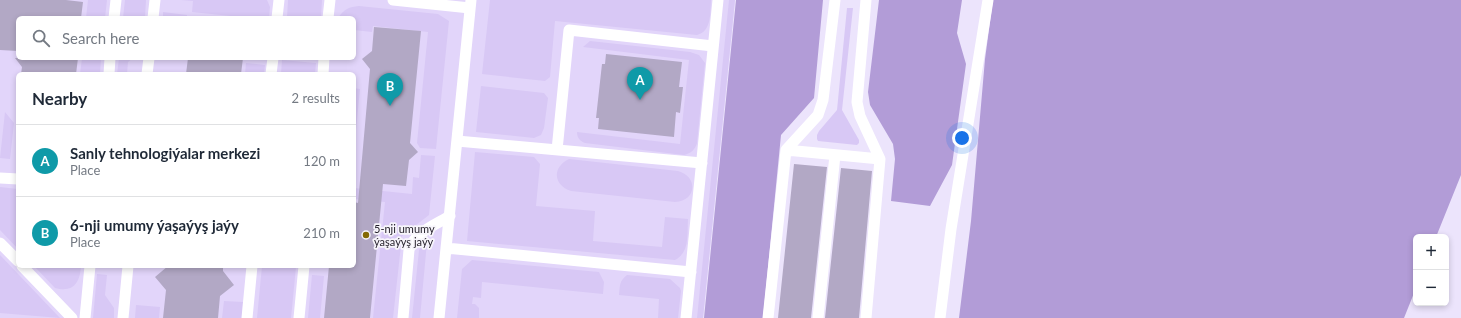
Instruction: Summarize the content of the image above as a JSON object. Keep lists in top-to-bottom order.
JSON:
{
  "places": ["5-nji umumy ýaşaýyş jaýy"],
  "page": {
    "search": "Search here",
    "pins": ["A", "B"],
    "heading": ["Nearby", "2 results"],
    "list": [
      {
        "mark": "A",
        "name": "Sanly tehnologiýalar merkezi",
        "note": "Place",
        "value": "120 m"
      },
      {
        "mark": "B",
        "name": "6-nji umumy ýaşaýyş jaýy",
        "note": "Place",
        "value": "210 m"
      }
    ],
    "map_buttons": ["+", "−"]
  }
}
